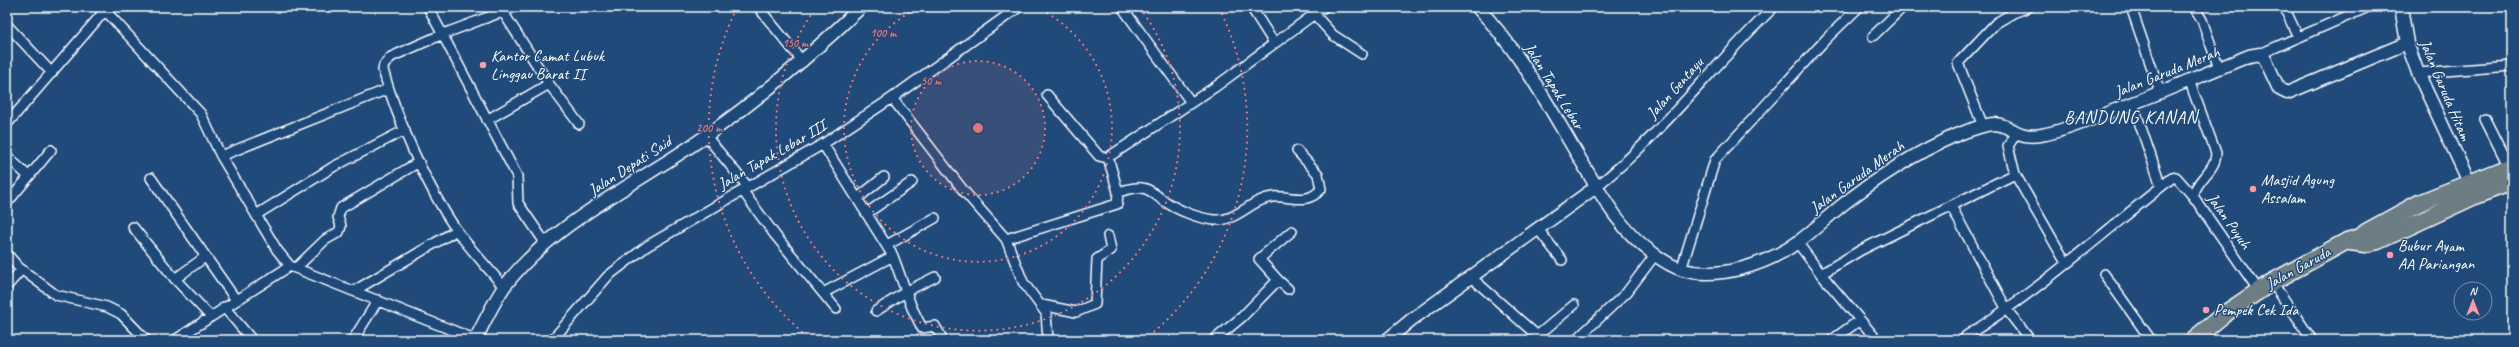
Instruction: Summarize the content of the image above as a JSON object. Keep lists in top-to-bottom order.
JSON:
{
  "streets": {
    "highway": ["Jalan Garuda"],
    "street": [
      "Jalan Garuda Merah",
      "Jalan Tapak Lebar",
      "Jalan Gentayu",
      "Jalan Garuda Hitam",
      "Jalan Tapak Lebar III",
      "Jalan Depati Said",
      "Jalan Puyuh"
    ]
  },
  "crossings": [
    ["Jalan Garuda Merah", "Jalan Tapak Lebar"],
    ["Jalan Garuda Merah", "Jalan Gentayu"],
    ["Jalan Garuda Merah", "Jalan Puyuh"],
    ["Jalan Tapak Lebar", "Jalan Gentayu"],
    ["Jalan Garuda Hitam", "Jalan Garuda"],
    ["Jalan Puyuh", "Jalan Garuda"]
  ],
  "districts": ["BANDUNG KANAN"],
  "places": [
    "Kantor Camat Lubuk Linggau Barat II",
    "Masjid Agung Assalam",
    "Bubur Ayam AA Pariangan",
    "Pempek Cek Ida"
  ],
  "north": "top",
  "rings": [
    "100 m",
    "150 m",
    "50 m",
    "200 m"
  ]
}
